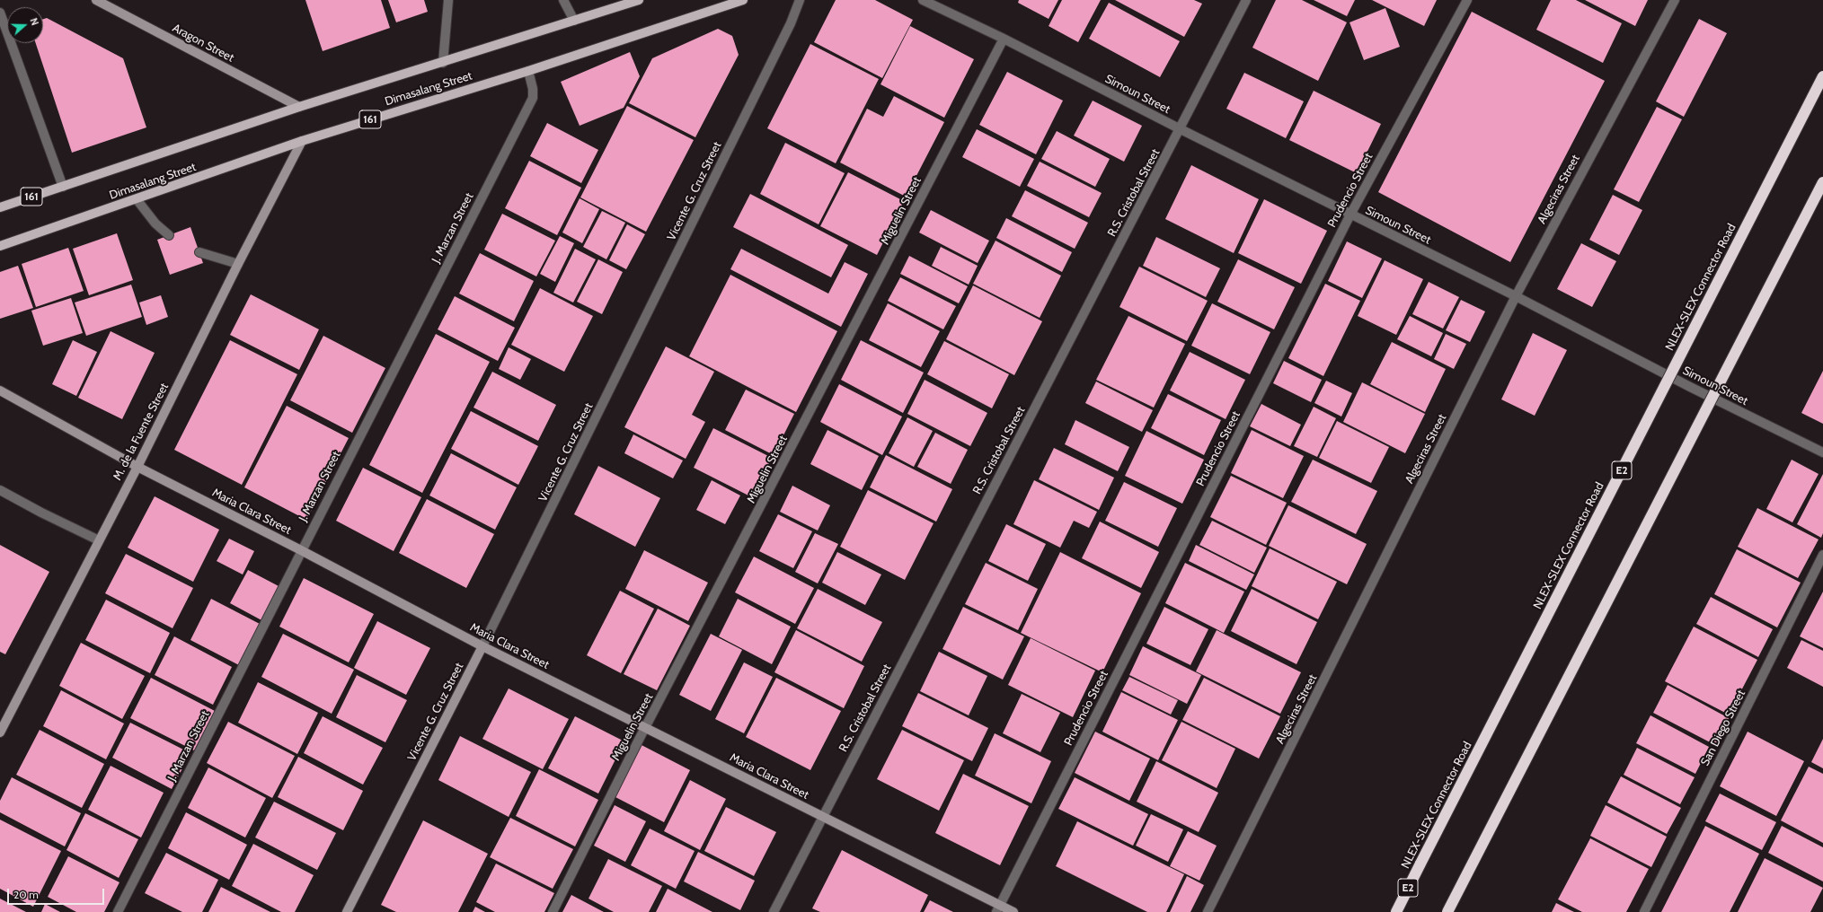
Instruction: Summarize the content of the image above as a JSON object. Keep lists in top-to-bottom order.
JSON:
{
  "streets": {
    "highway": ["NLEX-SLEX Connector Road", "E2"],
    "main road": ["Dimasalang Street", "161"],
    "street": [
      "Aragon Street",
      "Simoun Street",
      "Algeciras Street",
      "Prudencio Street",
      "Vicente G. Cruz Street",
      "R.S. Cristobal Street",
      "Miguelin Street",
      "J. Marzan Street",
      "M. de la Fuente Street",
      "Maria Clara Street",
      "San Diego Street"
    ]
  },
  "crossings": [
    ["Aragon Street", "Dimasalang Street"],
    ["Dimasalang Street", "J. Marzan Street"],
    ["Dimasalang Street", "M. de la Fuente Street"],
    ["Simoun Street", "Algeciras Street"],
    ["Simoun Street", "Prudencio Street"],
    ["Simoun Street", "R.S. Cristobal Street"],
    ["Simoun Street", "Miguelin Street"],
    ["Prudencio Street", "Maria Clara Street"],
    ["Vicente G. Cruz Street", "Maria Clara Street"],
    ["R.S. Cristobal Street", "Maria Clara Street"],
    ["Miguelin Street", "Maria Clara Street"],
    ["J. Marzan Street", "Maria Clara Street"],
    ["M. de la Fuente Street", "Maria Clara Street"]
  ],
  "scale_bar": "20 m",
  "north": "right"
}
